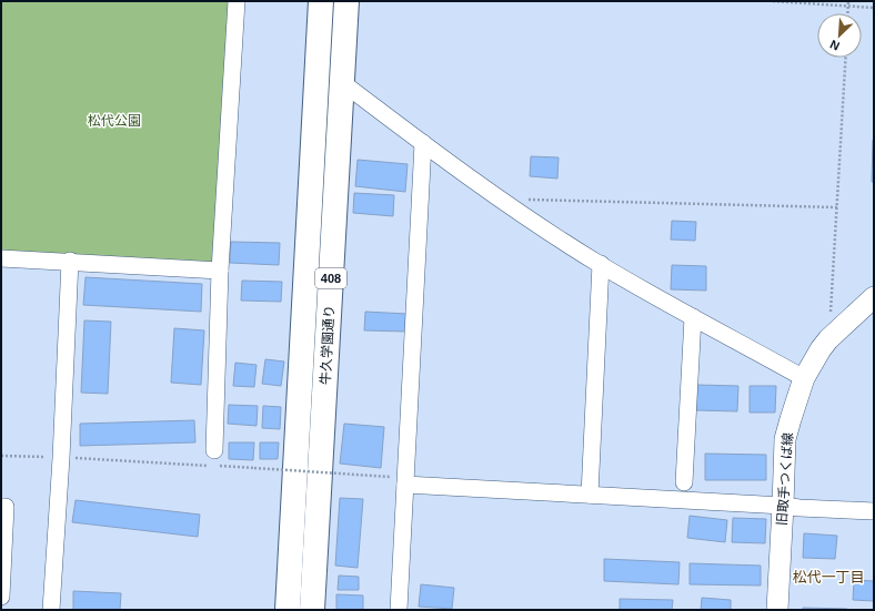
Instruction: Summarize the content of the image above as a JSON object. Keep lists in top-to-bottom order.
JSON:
{
  "streets": {
    "highway": ["408", "牛久学園通り"],
    "street": ["旧取手つくば線"]
  },
  "districts": ["松代一丁目"],
  "parks": ["松代公園"],
  "north": "bottom left"
}
